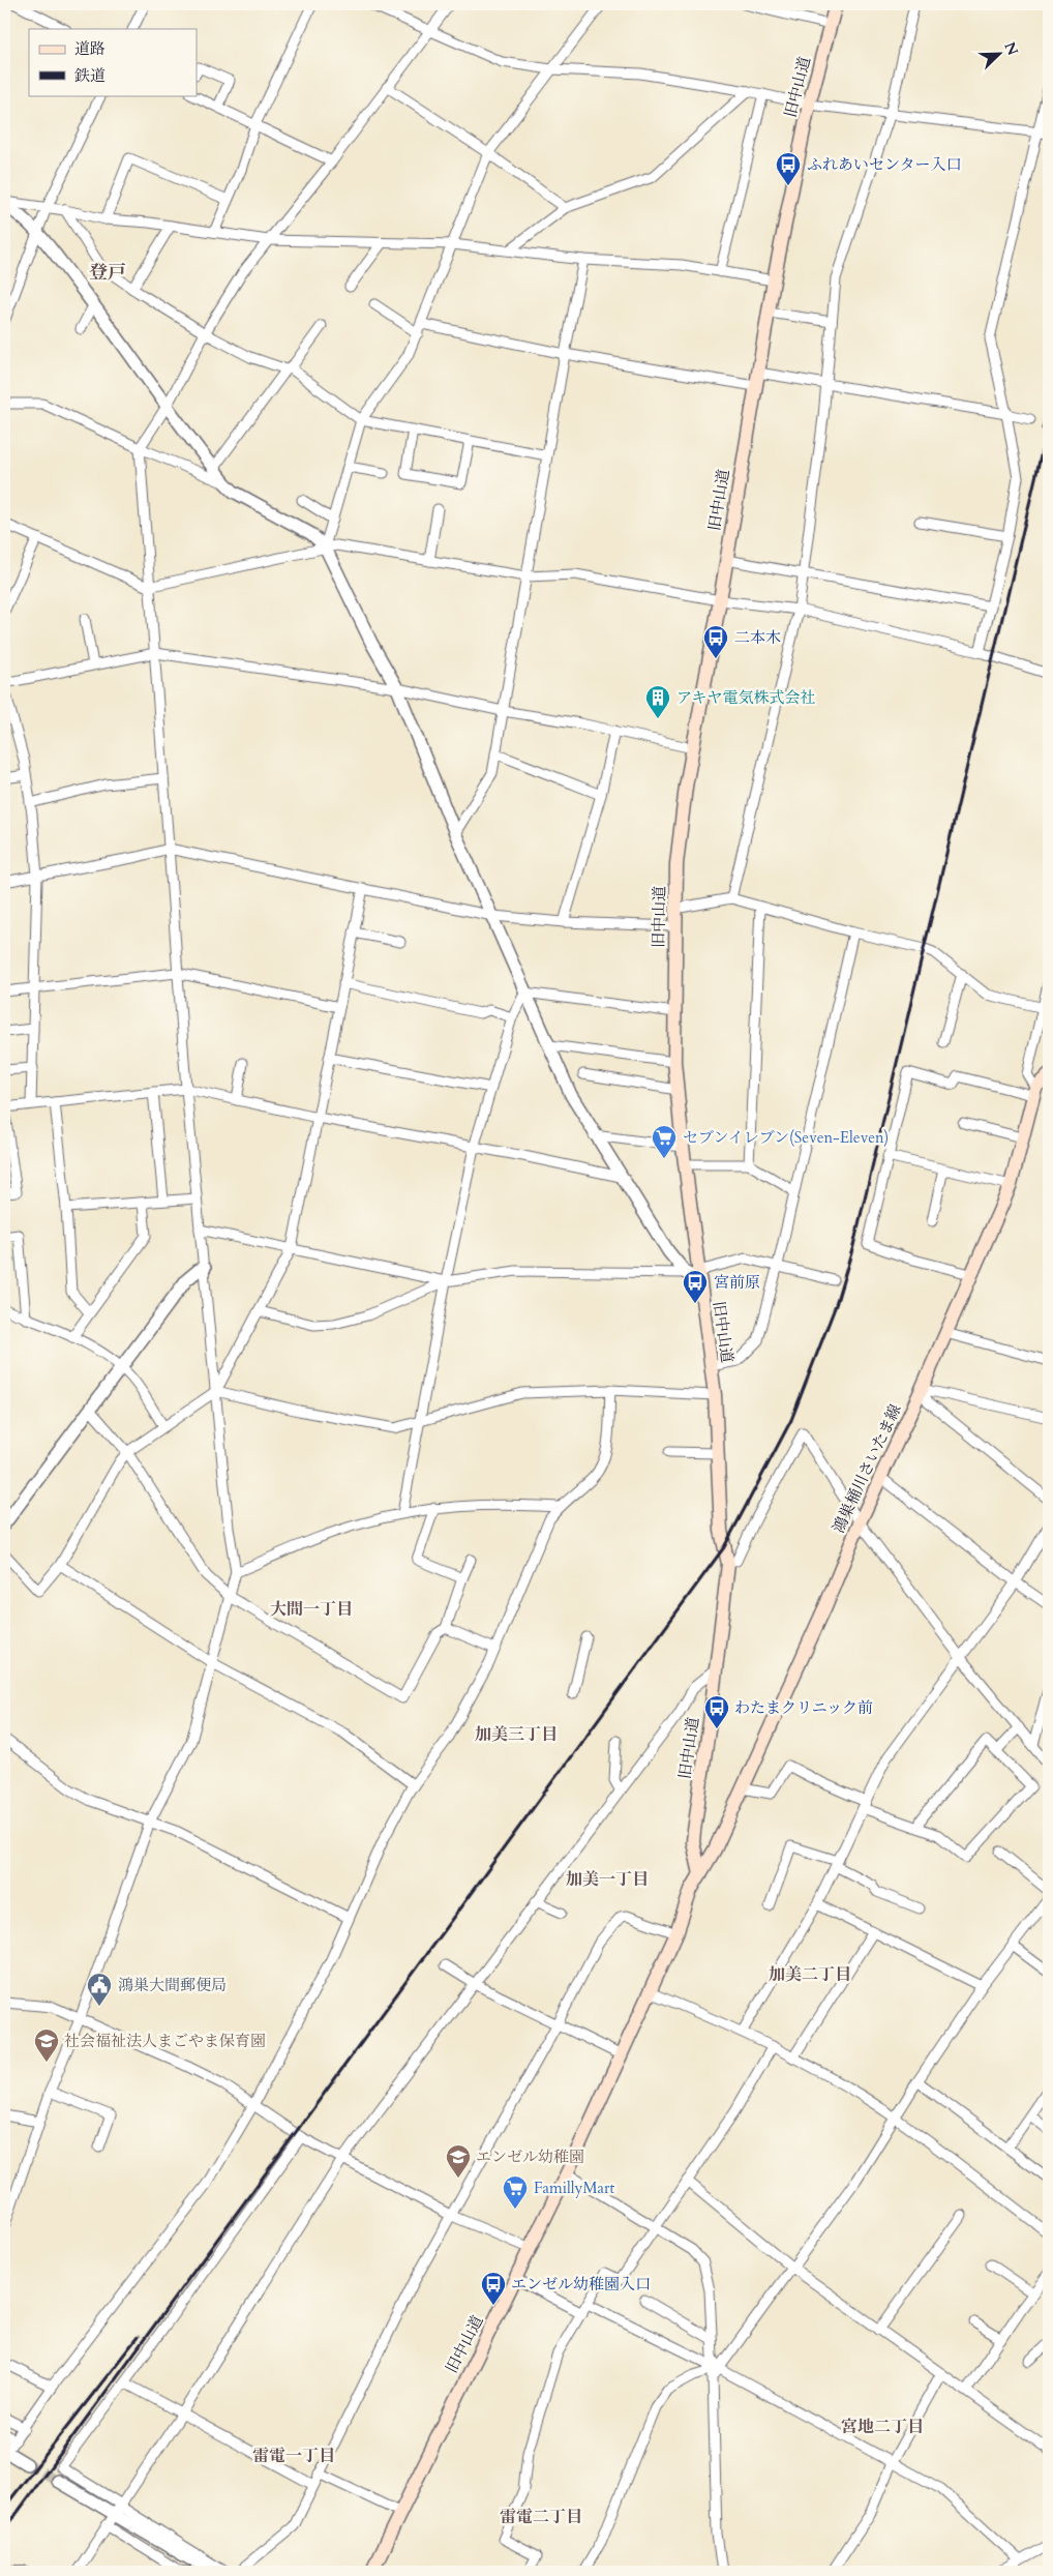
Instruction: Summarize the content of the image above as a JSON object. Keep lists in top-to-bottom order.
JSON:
{
  "streets": {
    "main road": ["旧中山道", "鴻巣桶川さいたま線"]
  },
  "crossings": [
    ["旧中山道", "鴻巣桶川さいたま線"]
  ],
  "districts": [
    "登戸",
    "大間一丁目",
    "加美三丁目",
    "加美一丁目",
    "加美二丁目",
    "宮地二丁目",
    "雷電一丁目",
    "雷電二丁目"
  ],
  "places": {
    "bus stop": [
      "ふれあいセンター入口",
      "二本木",
      "宮前原",
      "わたまクリニック前",
      "エンゼル幼稚園入口"
    ],
    "building": ["アキヤ電気株式会社"],
    "supermarket": ["セブンイレブン(Seven-Eleven)", "FamillyMart"],
    "public building": ["鴻巣大間郵便局"],
    "school or university": ["社会福祉法人まごやま保育園", "エンゼル幼稚園"]
  },
  "legend": ["道路", "鉄道"],
  "north": "top right"
}
